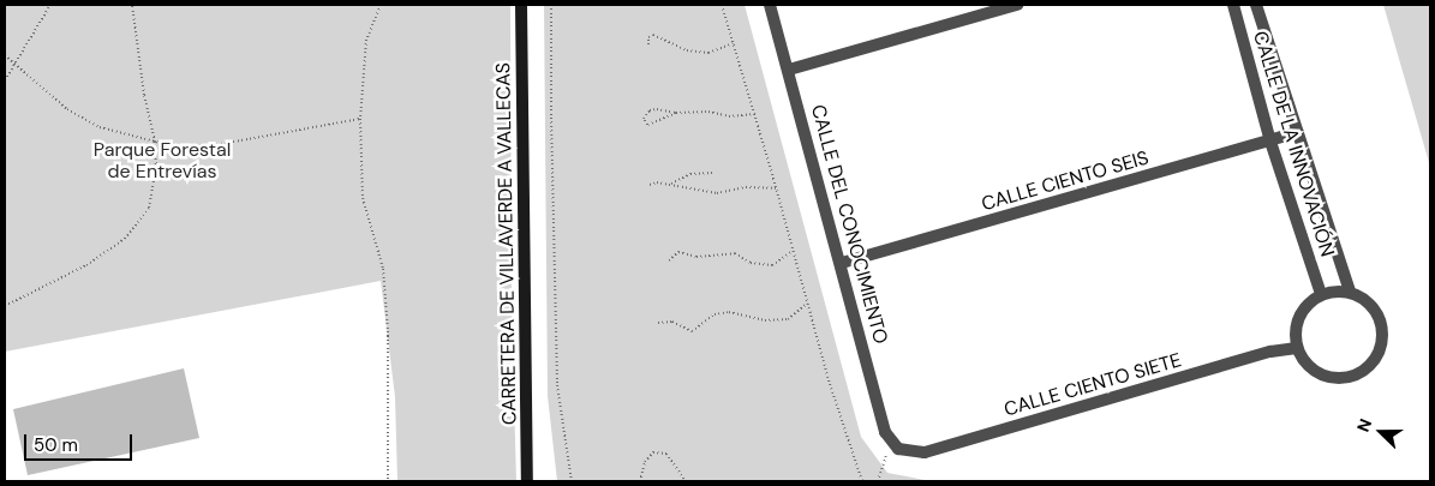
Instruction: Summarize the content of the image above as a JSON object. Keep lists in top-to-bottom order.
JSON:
{
  "streets": {
    "main road": ["CARRETERA DE VILLAVERDE A VALLECAS"],
    "street": [
      "CALLE DE LA INNOVACIÓN",
      "CALLE CIENTO SEIS",
      "CALLE DEL CONOCIMIENTO",
      "CALLE CIENTO SIETE"
    ]
  },
  "crossings": [
    ["CALLE DE LA INNOVACIÓN", "CALLE CIENTO SEIS"],
    ["CALLE DE LA INNOVACIÓN", "CALLE CIENTO SIETE"],
    ["CALLE CIENTO SEIS", "CALLE DEL CONOCIMIENTO"],
    ["CALLE DEL CONOCIMIENTO", "CALLE CIENTO SIETE"]
  ],
  "parks": ["Parque Forestal de Entrevías"],
  "scale_bar": "50 m",
  "north": "left"
}
